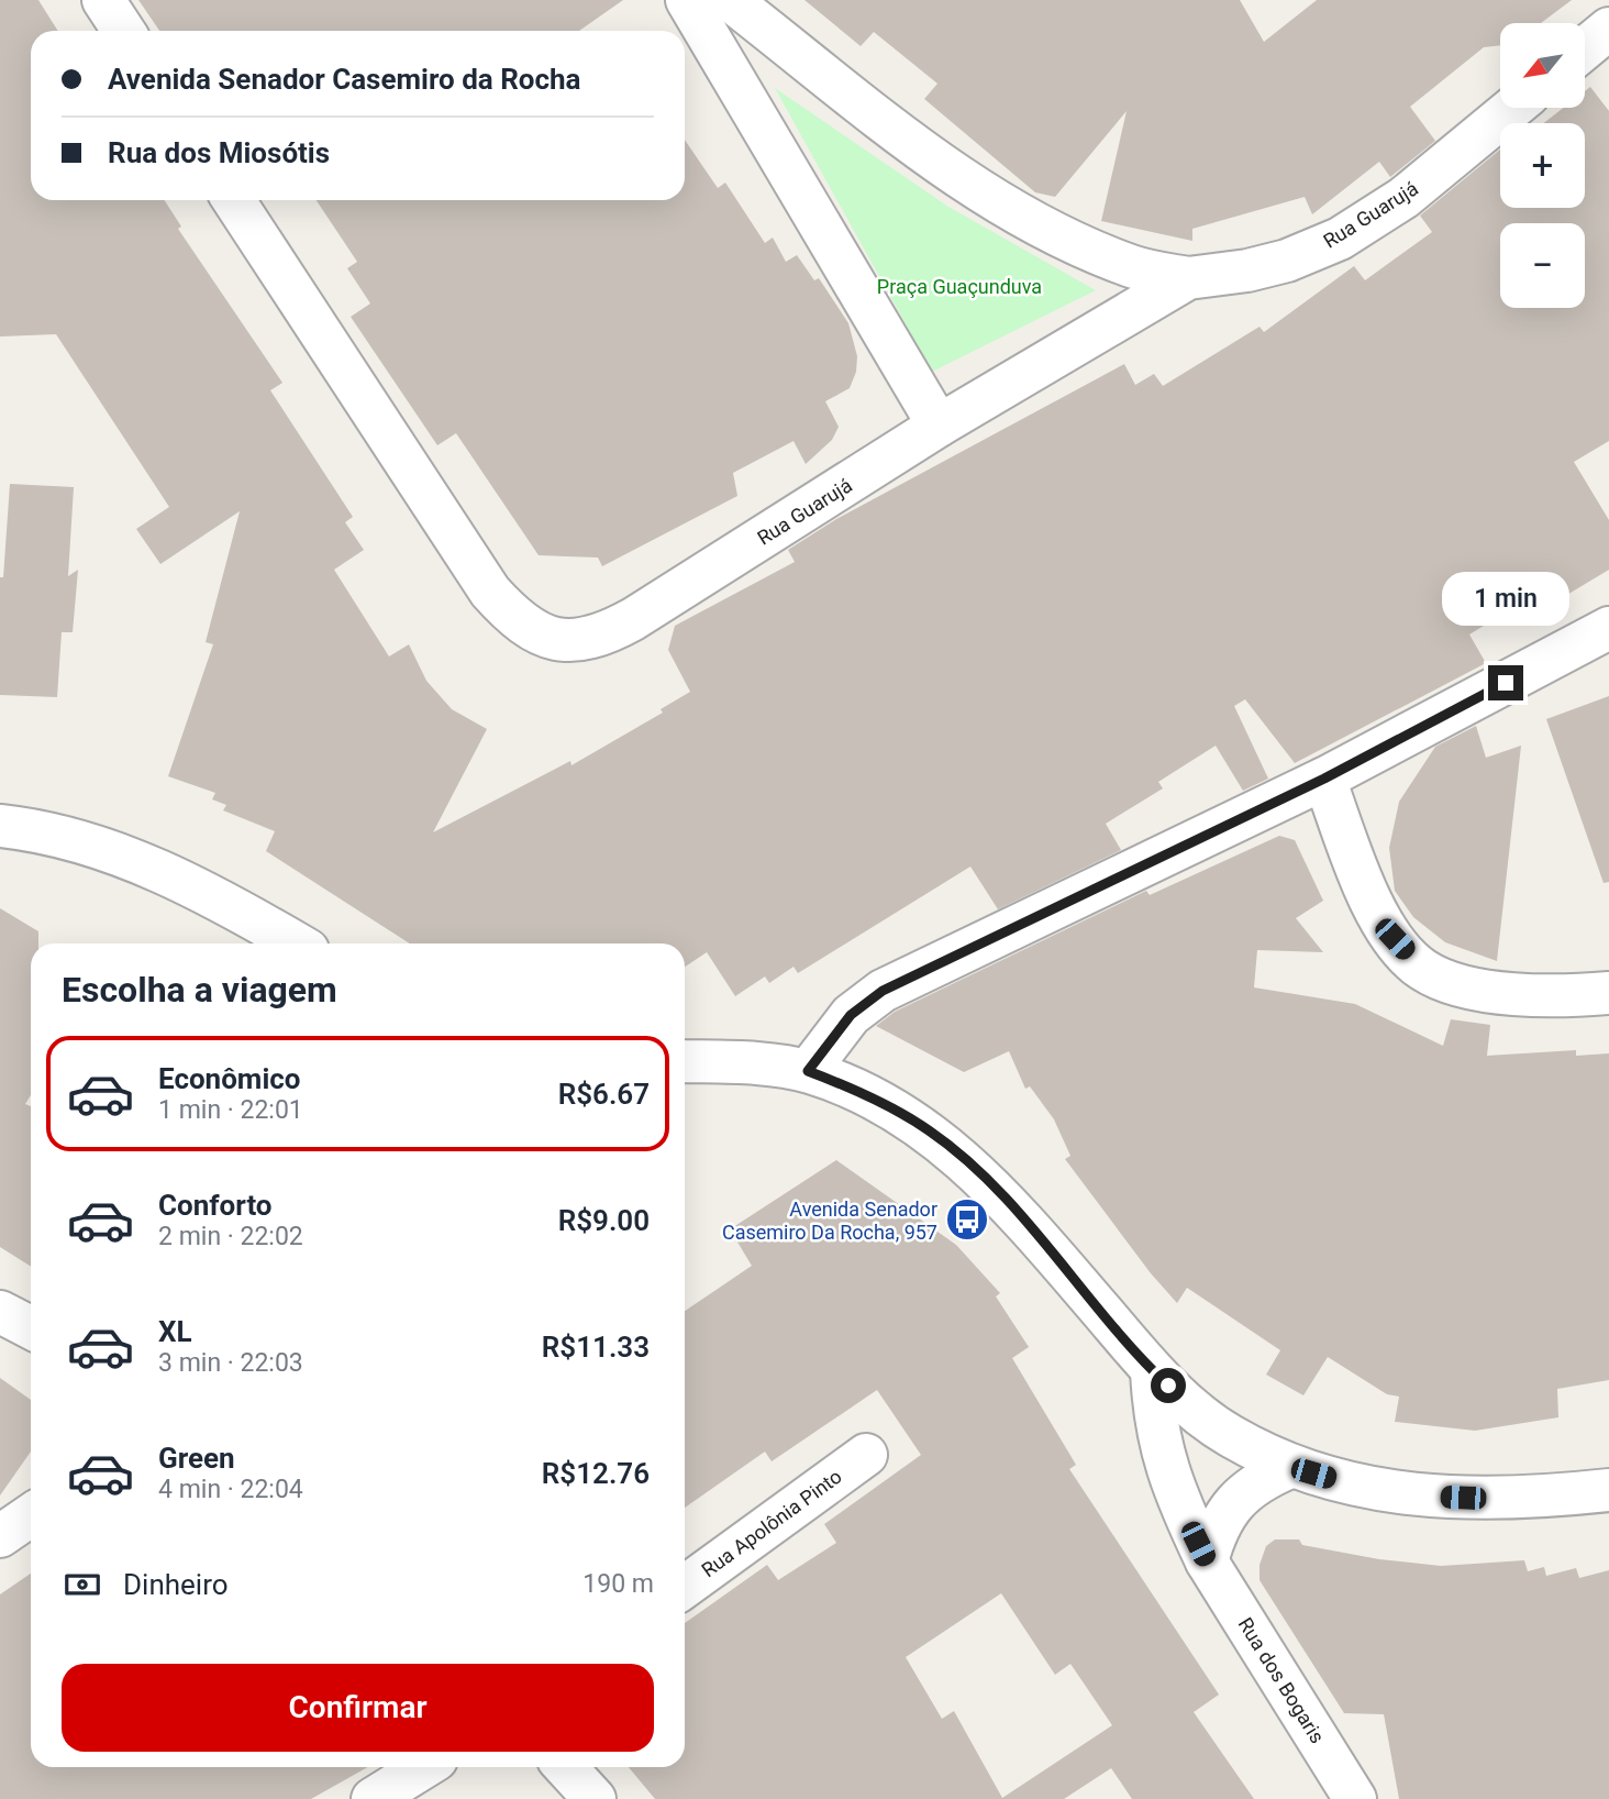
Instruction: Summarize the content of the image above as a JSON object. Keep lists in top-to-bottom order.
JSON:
{
  "streets": {
    "street": ["Rua Guarujá", "Rua Apolônia Pinto", "Rua dos Bogaris"]
  },
  "parks": ["Praça Guaçunduva"],
  "places": {
    "bus stop": ["Avenida Senador Casemiro Da Rocha, 957"]
  },
  "north": "bottom left",
  "page": {
    "map_buttons": ["+", "−"],
    "banner": ["Avenida Senador Casemiro da Rocha", "Rua dos Miosótis"],
    "bubble": "1 min",
    "heading": "Escolha a viagem",
    "list": [
      {
        "name": "Econômico",
        "note": "1 min · 22:01",
        "value": "R$6.67"
      },
      {
        "name": "Conforto",
        "note": "2 min · 22:02",
        "value": "R$9.00"
      },
      {
        "name": "XL",
        "note": "3 min · 22:03",
        "value": "R$11.33"
      },
      {
        "name": "Green",
        "note": "4 min · 22:04",
        "value": "R$12.76"
      }
    ],
    "pay": ["Dinheiro", "190 m"],
    "buttons": "Confirmar"
  }
}
